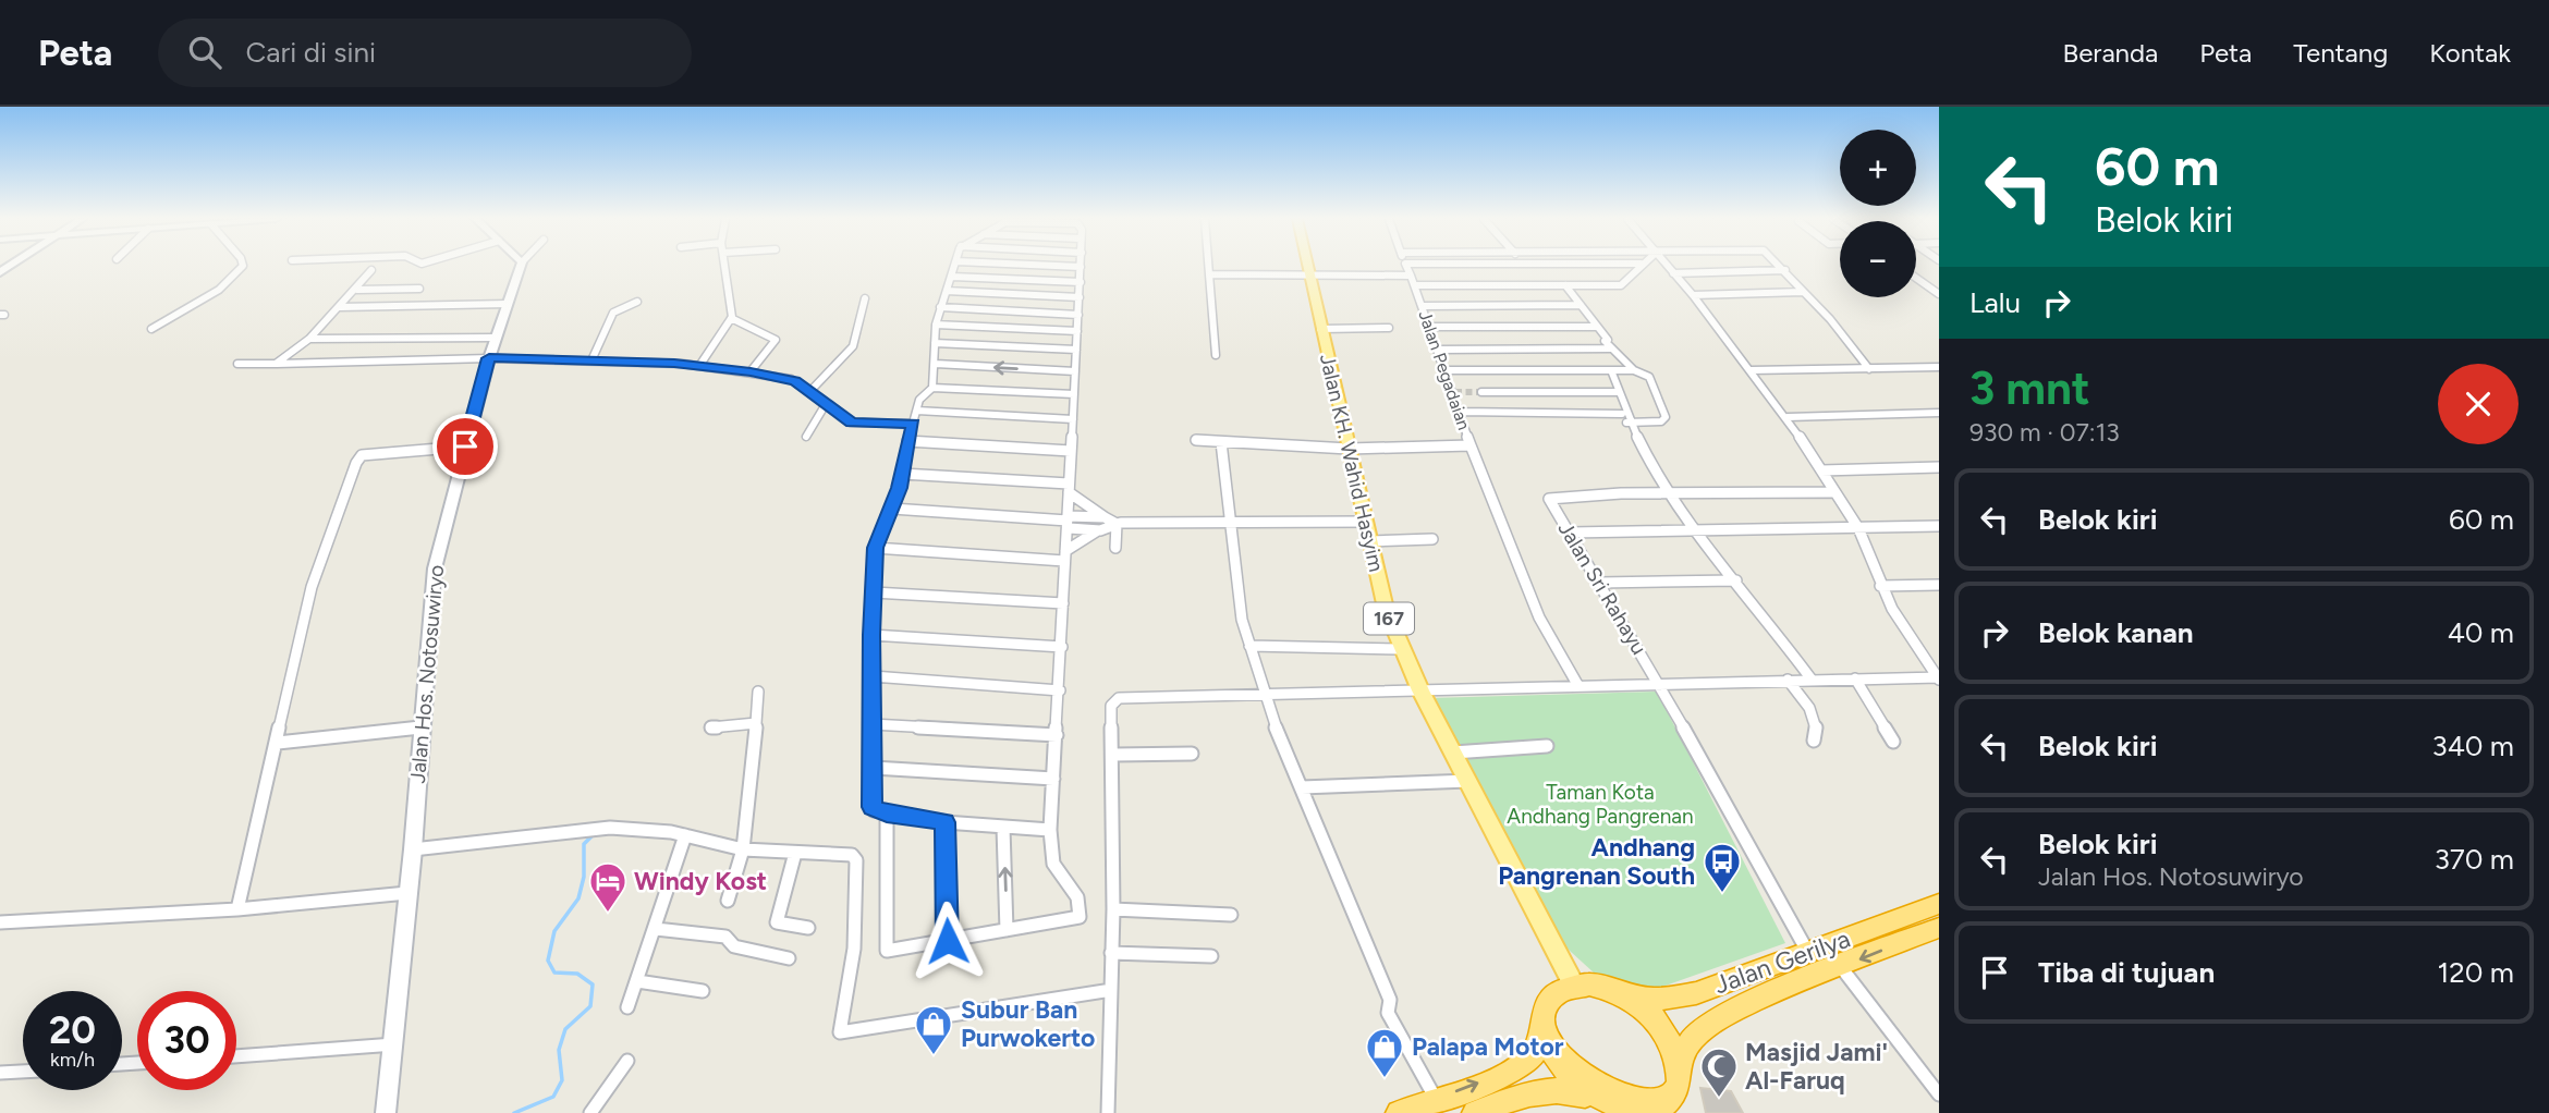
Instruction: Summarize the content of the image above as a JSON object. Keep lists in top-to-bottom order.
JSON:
{
  "streets": {
    "highway": ["Jalan Gerilya"],
    "main road": ["Jalan KH. Wahid Hasyim", "167"],
    "street": ["Jalan Pegadaian", "Jalan Sri Rahayu", "Jalan Hos. Notosuwiryo"]
  },
  "crossings": [
    ["Jalan Pegadaian", "Jalan KH. Wahid Hasyim"],
    ["Jalan KH. Wahid Hasyim", "Jalan Gerilya"],
    ["Jalan Sri Rahayu", "Jalan Gerilya"]
  ],
  "parks": ["Taman Kota Andhang Pangrenan"],
  "places": {
    "bus stop": ["Andhang Pangrenan South"],
    "hotel": ["Windy Kost"],
    "shop": ["Subur Ban Purwokerto", "Palapa Motor"],
    "mosque": ["Masjid Jami' Al-Faruq"]
  },
  "page": {
    "header": "Peta",
    "search": "Cari di sini",
    "nav": [
      "Beranda",
      "Peta",
      "Tentang",
      "Kontak"
    ],
    "turn": ["60 m", "Belok kiri"],
    "map_buttons": ["+", "−"],
    "then": "Lalu",
    "heading": ["3 mnt", "930 m · 07:13"],
    "list": [
      {
        "name": "Belok kiri",
        "value": "60 m"
      },
      {
        "name": "Belok kanan",
        "value": "40 m"
      },
      {
        "name": "Belok kiri",
        "value": "340 m"
      },
      {
        "name": "Belok kiri",
        "note": "Jalan Hos. Notosuwiryo",
        "value": "370 m"
      },
      {
        "name": "Tiba di tujuan",
        "value": "120 m"
      }
    ],
    "speed": "20 km/h",
    "limit": "30"
  }
}
